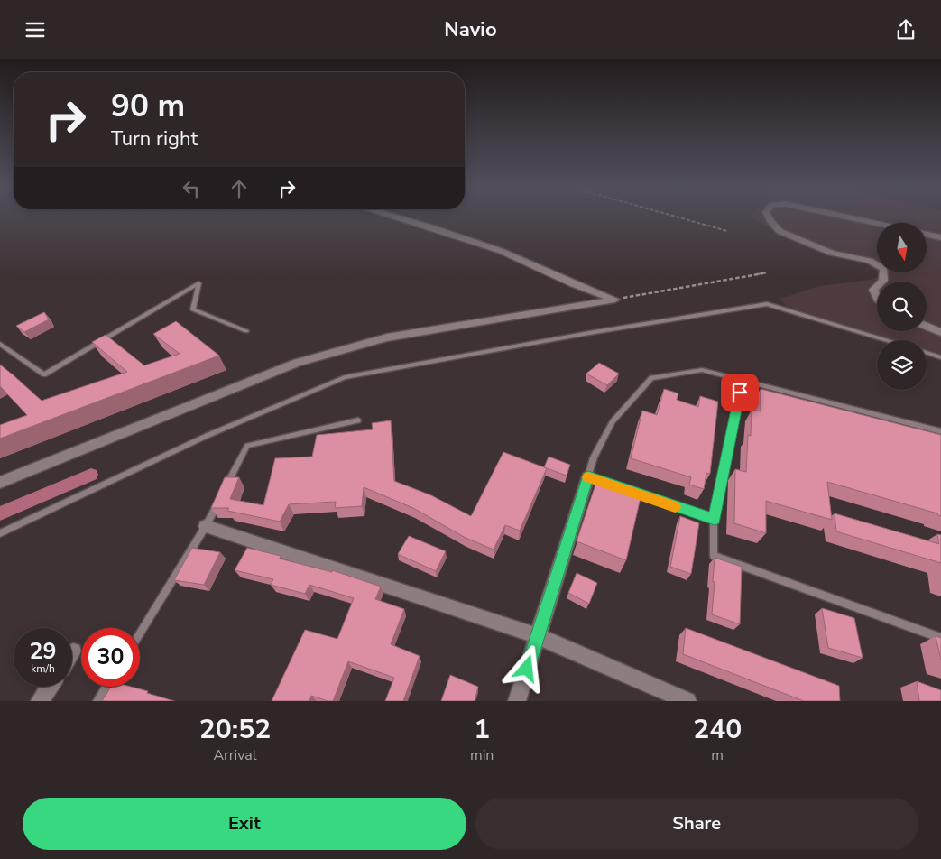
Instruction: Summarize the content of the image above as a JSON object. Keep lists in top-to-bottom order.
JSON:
{
  "north": "bottom",
  "page": {
    "header": "Navio",
    "turn": ["90 m", "Turn right"],
    "speed": "29 km/h",
    "limit": "30",
    "eta": [
      "20:52",
      "Arrival",
      "1",
      "min",
      "240",
      "m"
    ],
    "buttons": ["Exit", "Share"]
  }
}
